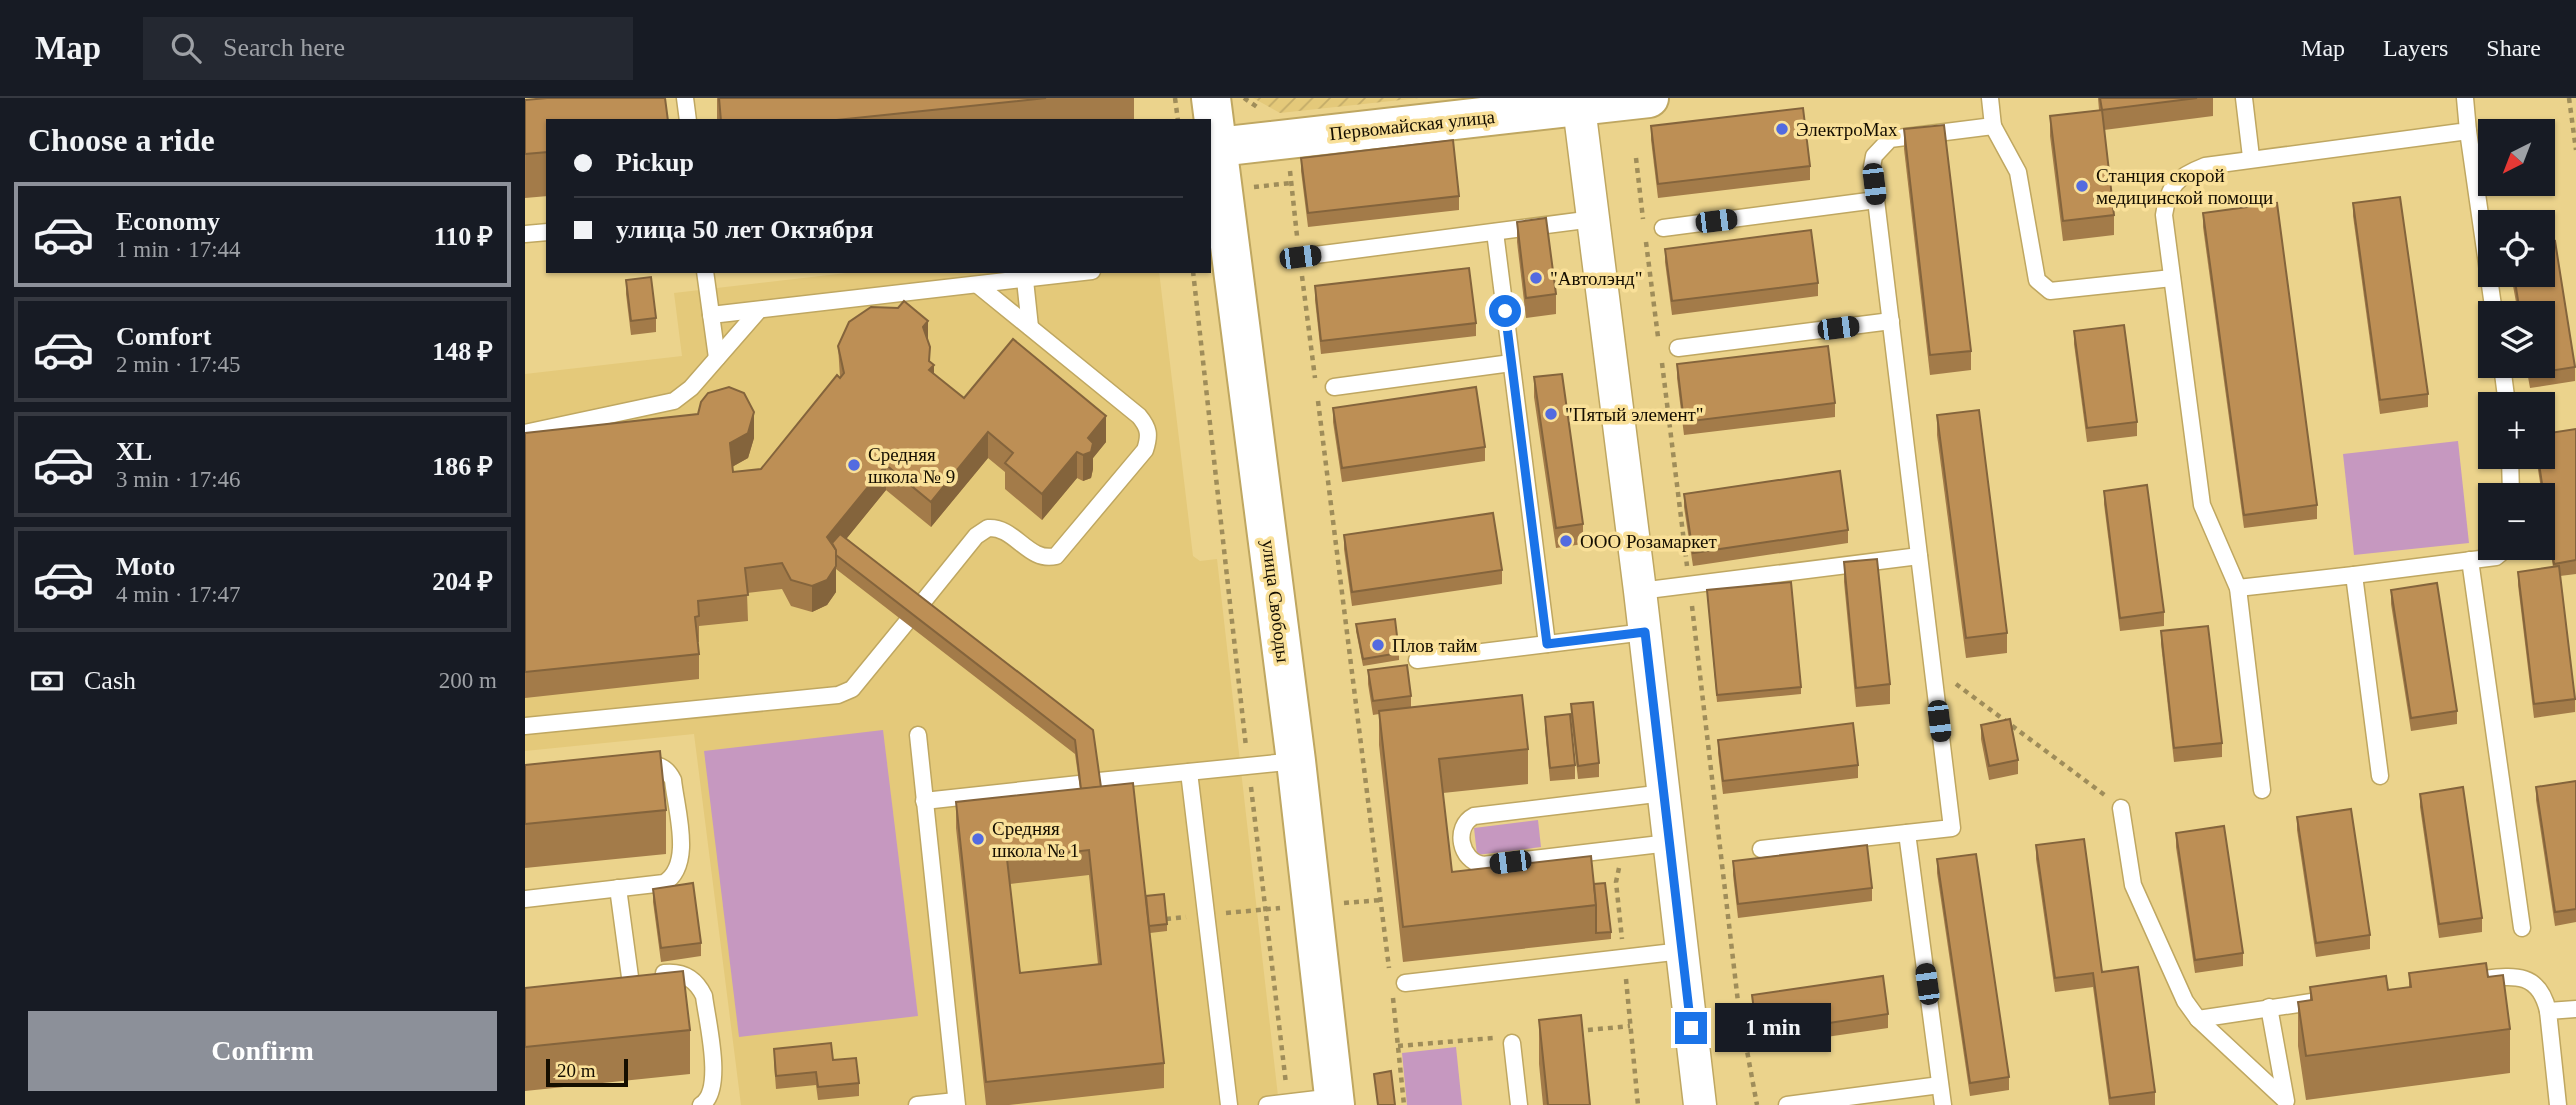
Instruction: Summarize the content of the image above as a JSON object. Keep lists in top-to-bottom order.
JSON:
{
  "streets": {
    "main road": ["Первомайская улица", "улица Свободы"]
  },
  "crossings": [
    ["Первомайская улица", "улица Свободы"]
  ],
  "places": [
    "ЭлектроMax",
    "Станция скорой медицинской помощи",
    "\"Автолэнд\"",
    "\"Пятый элемент\"",
    "Средняя школа № 9",
    "ООО Розамаркет",
    "Плов тайм",
    "Средняя школа № 1"
  ],
  "scale_bar": "20 m",
  "north": "bottom left",
  "page": {
    "header": "Map",
    "search": "Search here",
    "nav": ["Map", "Layers", "Share"],
    "heading": "Choose a ride",
    "map_buttons": ["+", "−"],
    "banner": ["Pickup", "улица 50 лет Октября"],
    "list": [
      {
        "name": "Economy",
        "note": "1 min · 17:44",
        "value": "110 ₽"
      },
      {
        "name": "Comfort",
        "note": "2 min · 17:45",
        "value": "148 ₽"
      },
      {
        "name": "XL",
        "note": "3 min · 17:46",
        "value": "186 ₽"
      },
      {
        "name": "Moto",
        "note": "4 min · 17:47",
        "value": "204 ₽"
      }
    ],
    "pay": ["Cash", "200 m"],
    "buttons": "Confirm",
    "bubble": "1 min",
    "scale": "20 m"
  }
}
